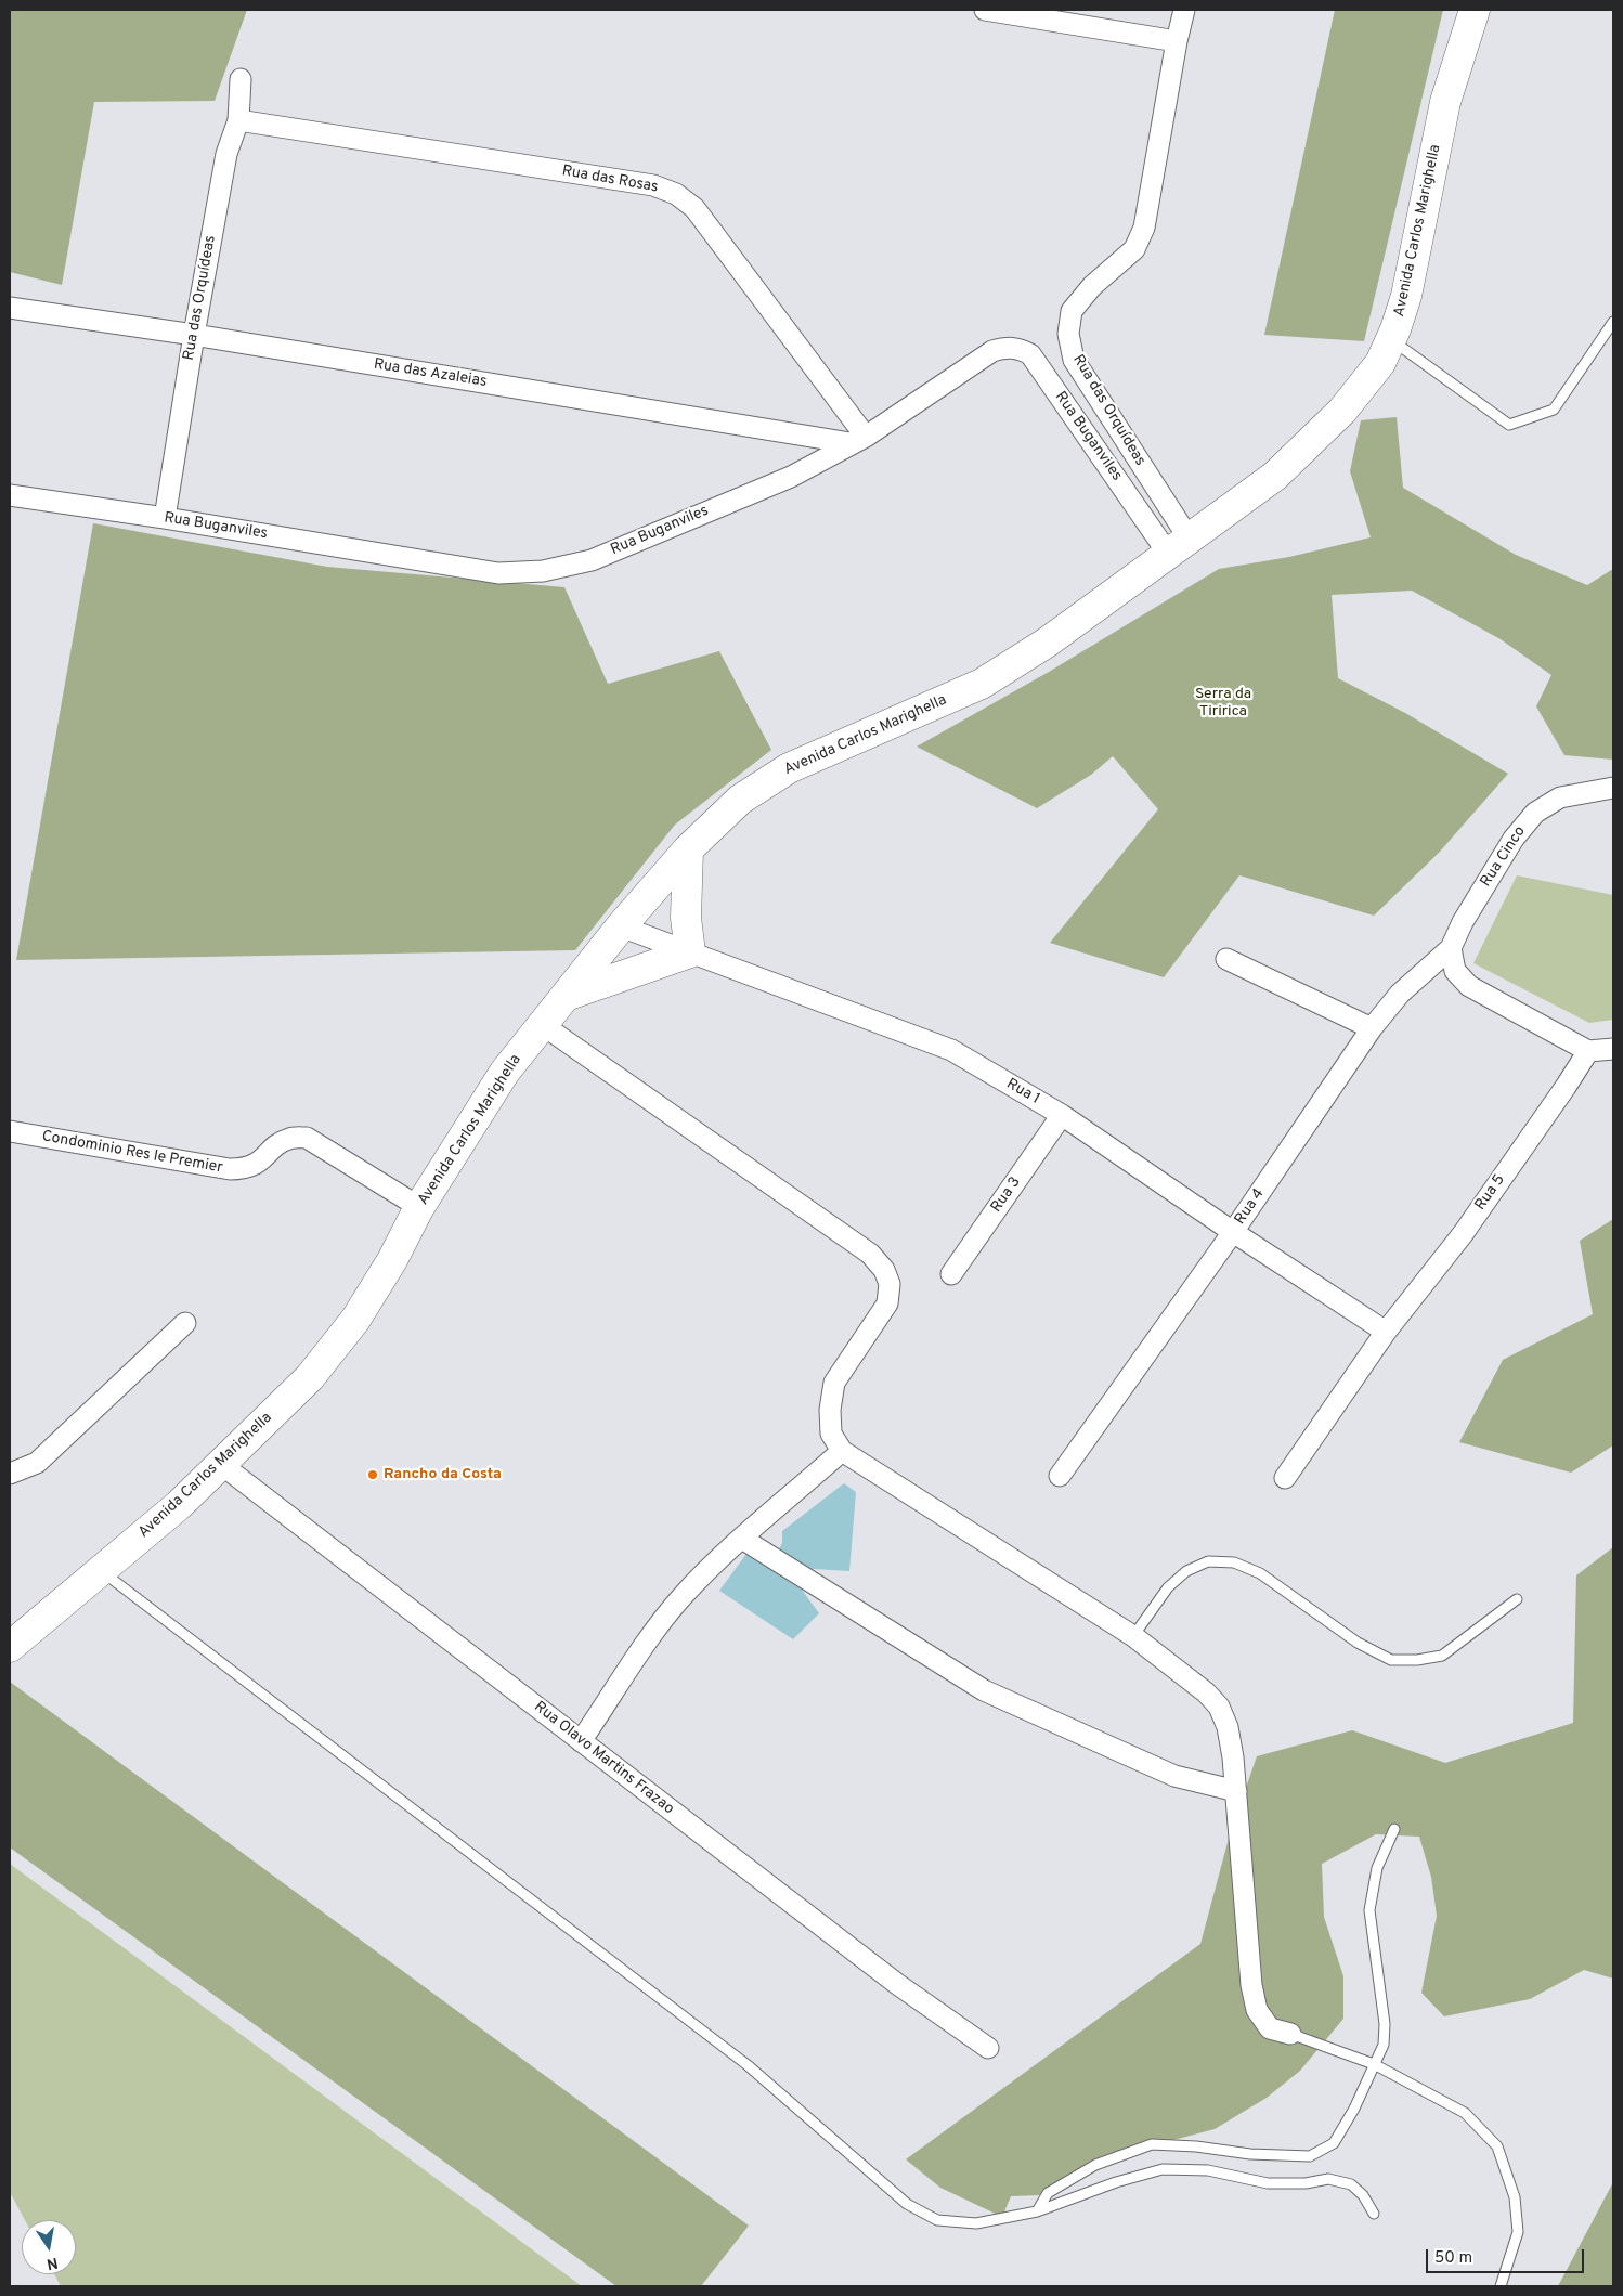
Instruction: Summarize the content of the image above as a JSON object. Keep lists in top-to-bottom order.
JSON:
{
  "streets": {
    "main road": ["Avenida Carlos Marighella"],
    "street": [
      "Rua das Rosas",
      "Rua das Orquídeas",
      "Rua das Azaleias",
      "Rua Buganviles",
      "Rua Cinco",
      "Rua 1",
      "Condominio Res le Premier",
      "Rua 5",
      "Rua 3",
      "Rua 4",
      "Rua Olavo Martins Frazao"
    ]
  },
  "crossings": [
    ["Rua das Rosas", "Rua das Orquídeas"],
    ["Rua das Rosas", "Rua das Azaleias"],
    ["Rua das Rosas", "Rua Buganviles"],
    ["Avenida Carlos Marighella", "Rua das Orquídeas"],
    ["Avenida Carlos Marighella", "Rua Buganviles"],
    ["Avenida Carlos Marighella", "Rua 1"],
    ["Avenida Carlos Marighella", "Condominio Res le Premier"],
    ["Avenida Carlos Marighella", "Rua Olavo Martins Frazao"],
    ["Rua das Orquídeas", "Rua das Azaleias"],
    ["Rua das Orquídeas", "Rua Buganviles"],
    ["Rua das Azaleias", "Rua Buganviles"],
    ["Rua Cinco", "Rua 4"],
    ["Rua 1", "Rua 5"],
    ["Rua 1", "Rua 3"],
    ["Rua 1", "Rua 4"]
  ],
  "parks": ["Serra da Tiririca"],
  "places": ["Rancho da Costa"],
  "scale_bar": "50 m",
  "north": "bottom"
}
